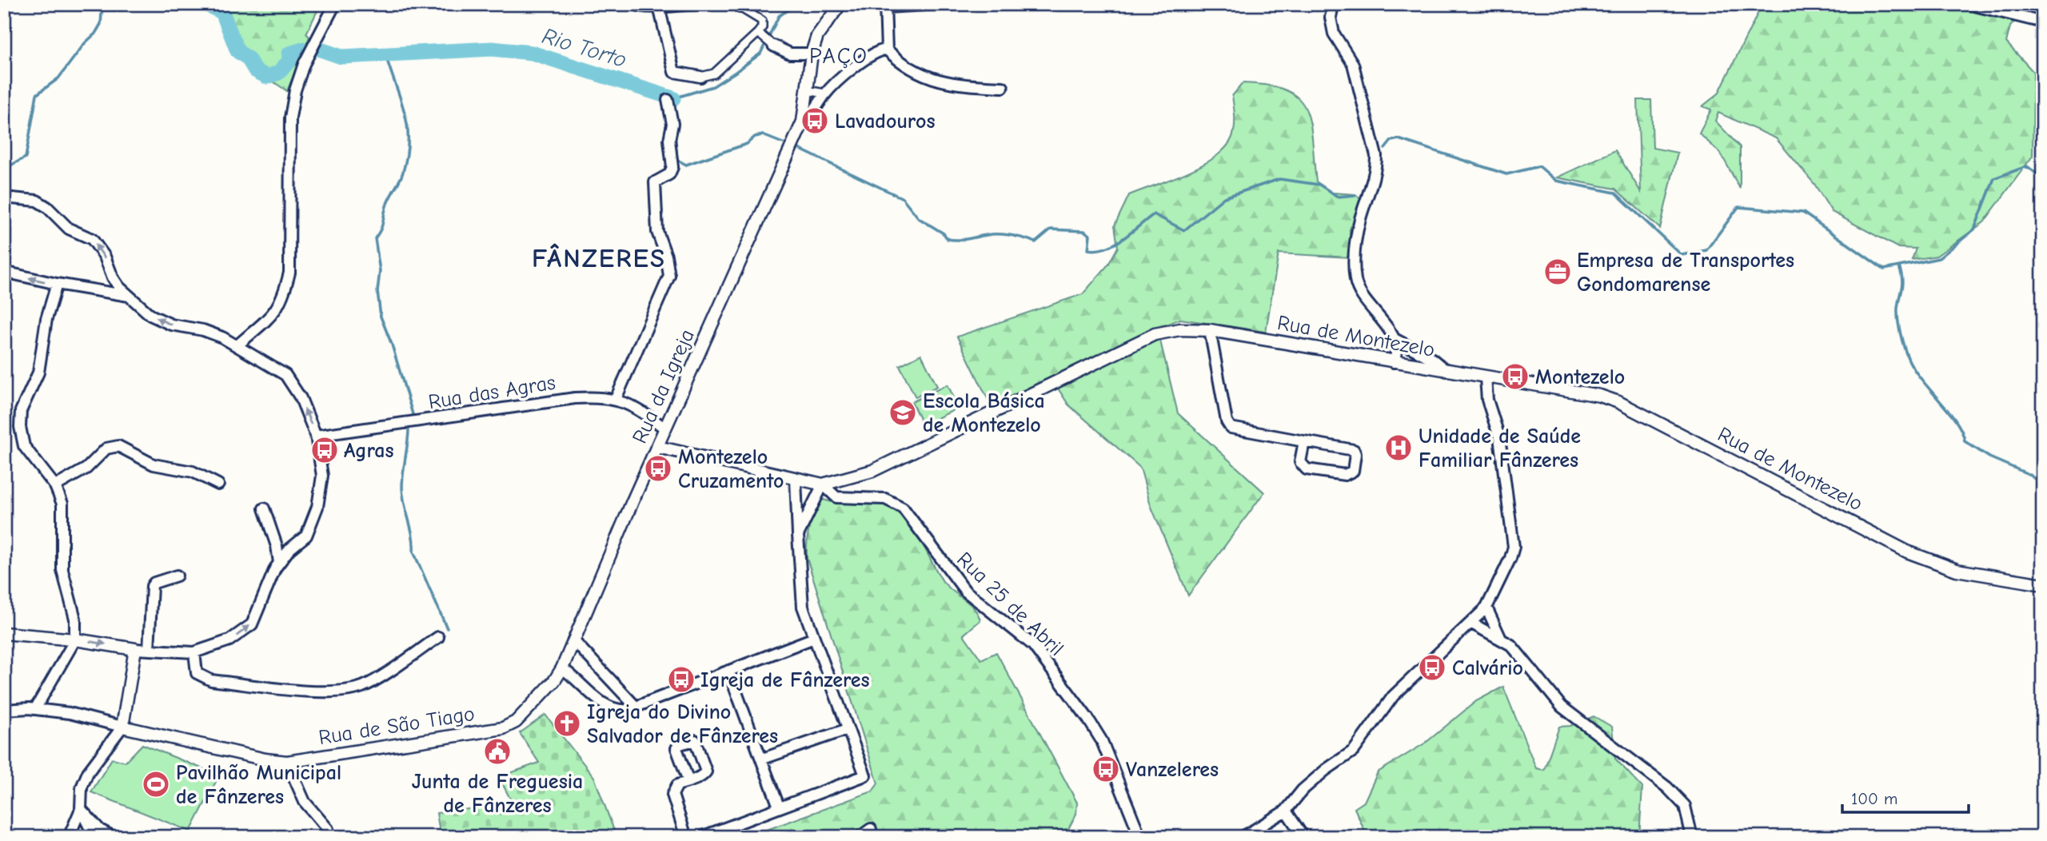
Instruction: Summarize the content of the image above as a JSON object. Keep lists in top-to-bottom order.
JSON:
{
  "streets": {
    "street": [
      "Rua de Montezelo",
      "Rua da Igreja",
      "Rua das Agras",
      "Rua 25 de Abril",
      "Rua de São Tiago"
    ]
  },
  "crossings": [
    ["Rua de Montezelo", "Rua da Igreja"],
    ["Rua de Montezelo", "Rua 25 de Abril"],
    ["Rua da Igreja", "Rua das Agras"],
    ["Rua da Igreja", "Rua de São Tiago"]
  ],
  "districts": ["PAÇO", "FÂNZERES"],
  "water": ["Rio Torto"],
  "places": {
    "bus stop": [
      "Lavadouros",
      "Montezelo",
      "Agras",
      "Montezelo Cruzamento",
      "Calvário",
      "Igreja de Fânzeres",
      "Vanzeleres"
    ],
    "office": ["Empresa de Transportes Gondomarense"],
    "school or university": ["Escola Básica de Montezelo"],
    "hospital": ["Unidade de Saúde Familiar Fânzeres"],
    "church": ["Igreja do Divino Salvador de Fânzeres"],
    "public building": ["Junta de Freguesia de Fânzeres"],
    "sports": ["Pavilhão Municipal de Fânzeres"]
  },
  "scale_bar": "100 m"
}
